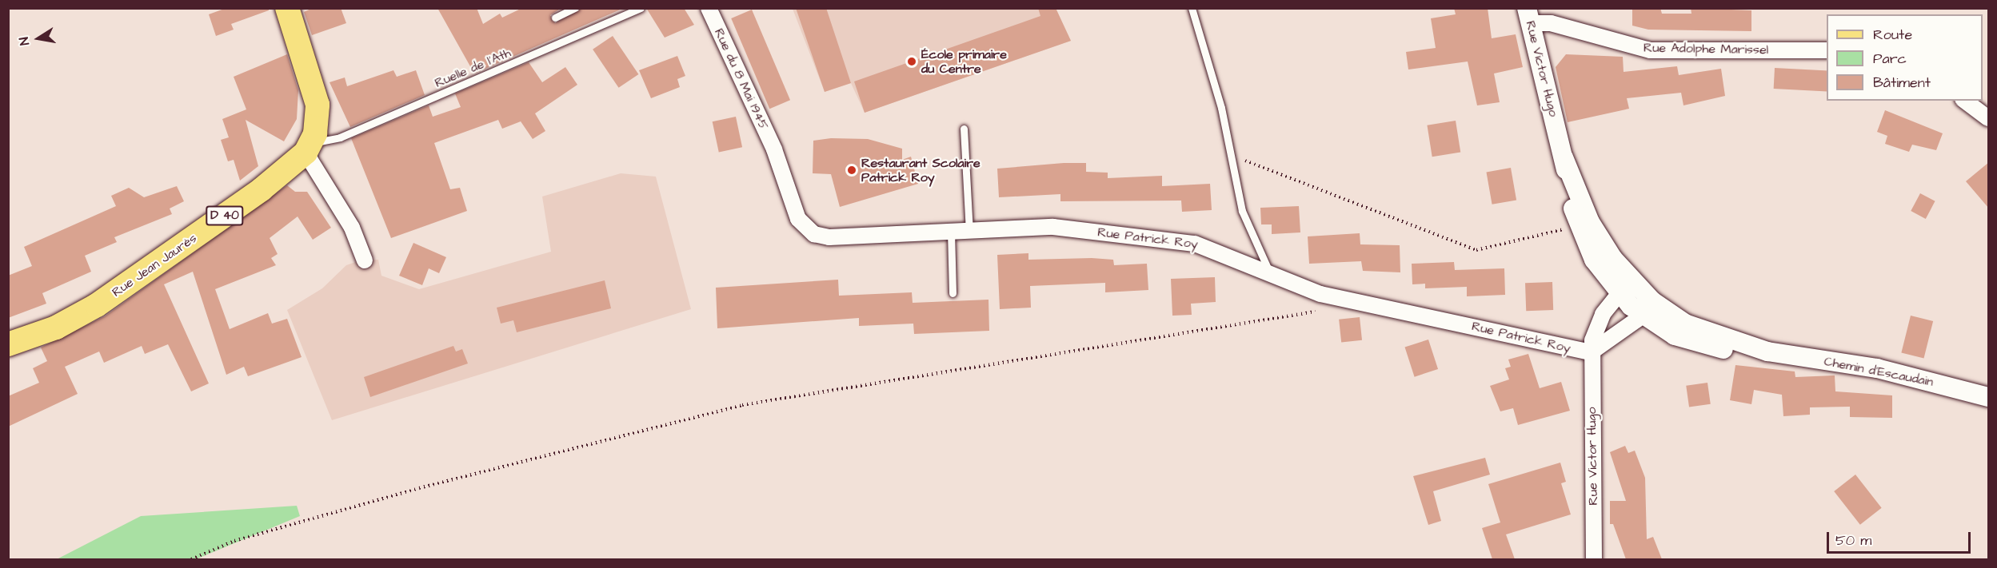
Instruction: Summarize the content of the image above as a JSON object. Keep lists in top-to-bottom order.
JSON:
{
  "streets": {
    "main road": ["D 40", "Rue Jean Jaurès"],
    "street": [
      "Rue Adolphe Marissel",
      "Rue Victor Hugo",
      "Rue du 8 Mai 1945",
      "Rue Patrick Roy",
      "Chemin d'Escaudain"
    ],
    "lane": ["Ruelle de l'Ath"]
  },
  "crossings": [
    ["Rue Adolphe Marissel", "Rue Victor Hugo"],
    ["Ruelle de l'Ath", "Rue Jean Jaurès"],
    ["Rue Victor Hugo", "Rue Patrick Roy"],
    ["Rue Victor Hugo", "Chemin d'Escaudain"],
    ["Rue du 8 Mai 1945", "Rue Patrick Roy"]
  ],
  "places": ["École primaire du Centre", "Restaurant Scolaire Patrick Roy"],
  "legend": ["Route", "Parc", "Bâtiment"],
  "scale_bar": "50 m",
  "north": "left"
}
